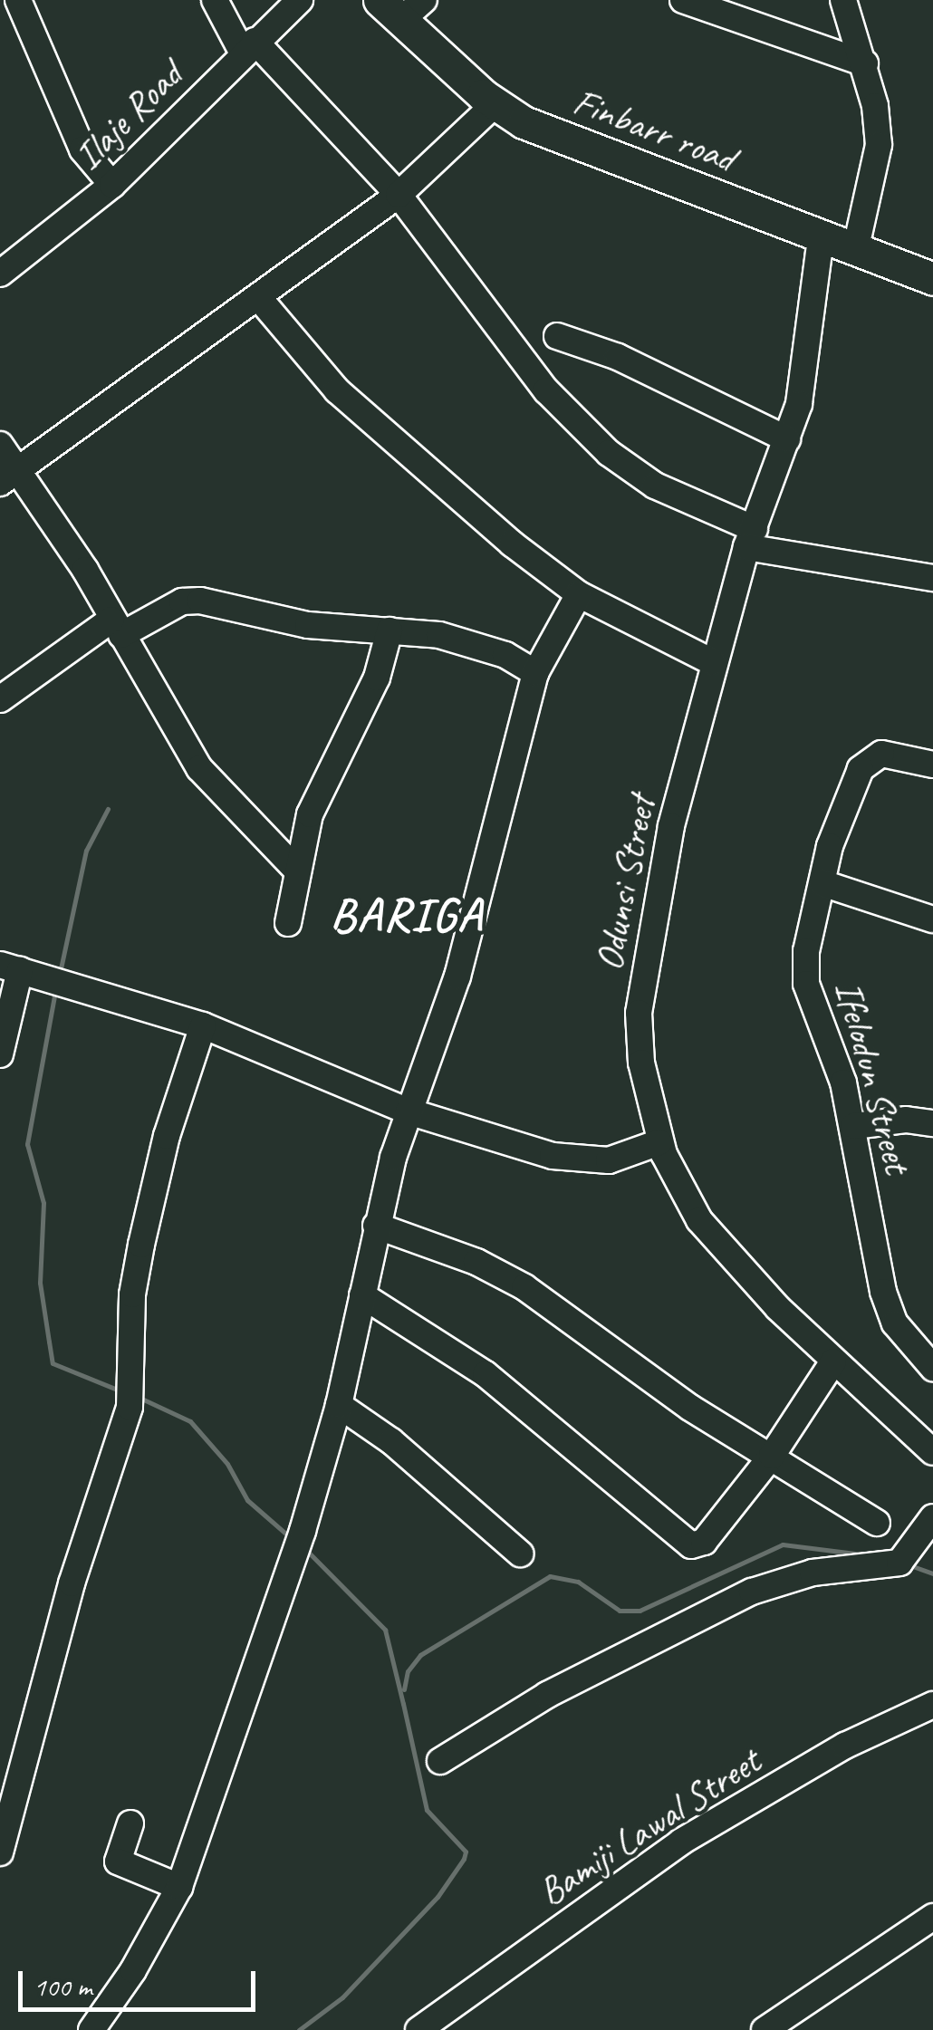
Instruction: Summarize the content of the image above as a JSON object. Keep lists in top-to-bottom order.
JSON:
{
  "streets": {
    "main road": ["Finbarr road"],
    "street": [
      "Ilaje Road",
      "Odunsi Street",
      "Ifelodun Street",
      "Bamiji Lawal Street"
    ]
  },
  "crossings": [
    ["Finbarr road", "Odunsi Street"]
  ],
  "districts": ["BARIGA"],
  "scale_bar": "100 m"
}
